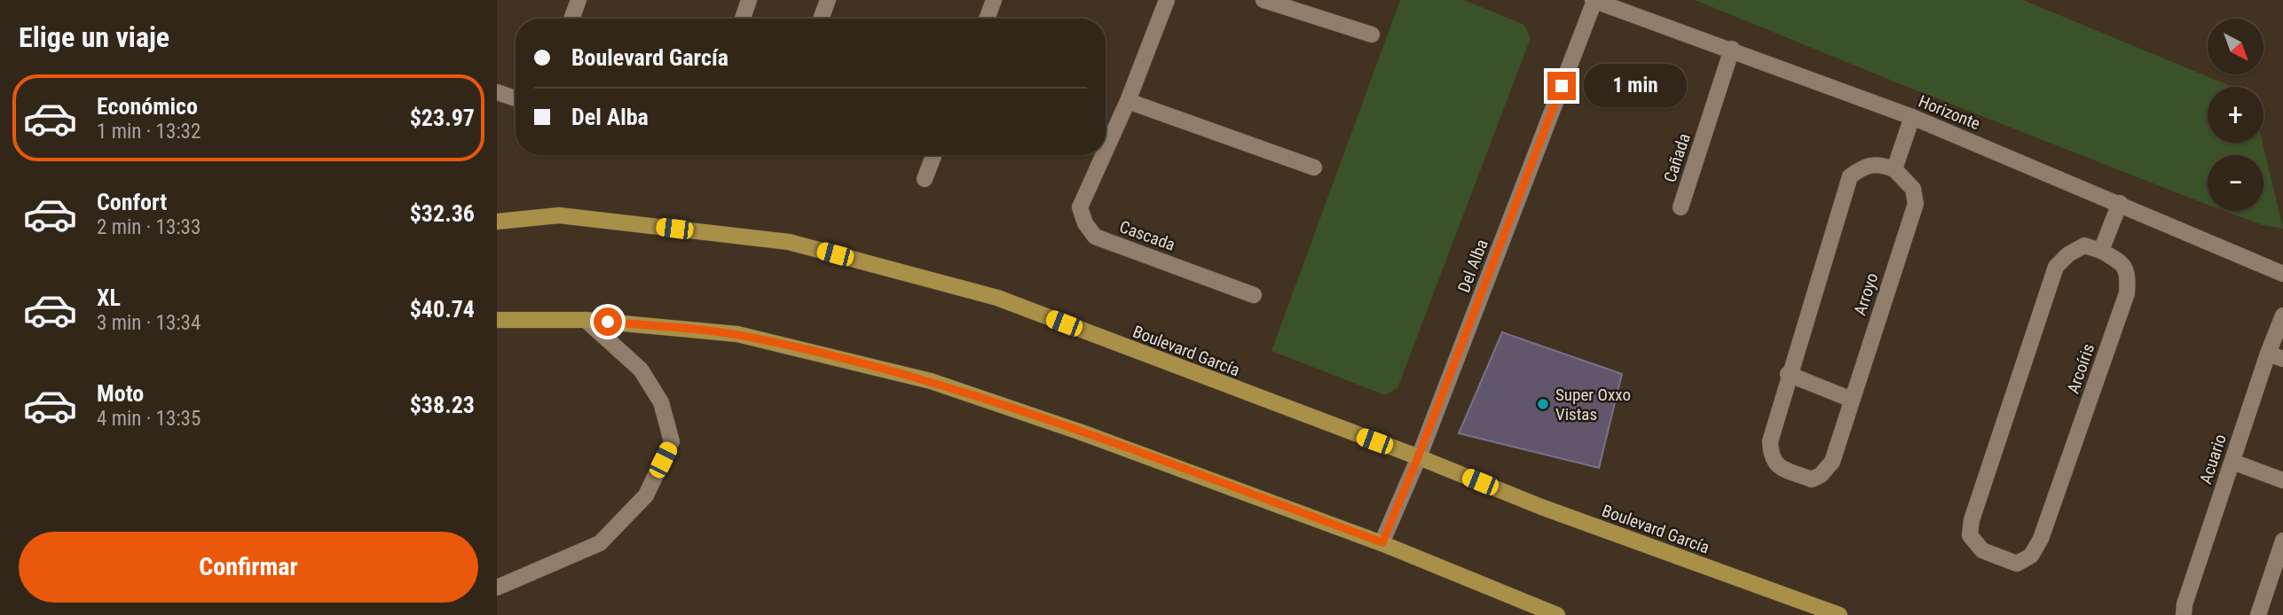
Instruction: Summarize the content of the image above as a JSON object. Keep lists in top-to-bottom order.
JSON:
{
  "streets": {
    "main road": ["Boulevard García"],
    "street": [
      "Horizonte",
      "Cañada",
      "Cascada",
      "Del Alba",
      "Arroyo",
      "Arcoíris",
      "Acuario"
    ]
  },
  "crossings": [
    ["Horizonte", "Cañada"],
    ["Horizonte", "Del Alba"],
    ["Del Alba", "Boulevard García"]
  ],
  "places": ["Super Oxxo Vistas"],
  "north": "bottom right",
  "page": {
    "heading": "Elige un viaje",
    "map_buttons": ["+", "−"],
    "banner": ["Boulevard García", "Del Alba"],
    "bubble": "1 min",
    "list": [
      {
        "name": "Económico",
        "note": "1 min · 13:32",
        "value": "$23.97"
      },
      {
        "name": "Confort",
        "note": "2 min · 13:33",
        "value": "$32.36"
      },
      {
        "name": "XL",
        "note": "3 min · 13:34",
        "value": "$40.74"
      },
      {
        "name": "Moto",
        "note": "4 min · 13:35",
        "value": "$38.23"
      }
    ],
    "buttons": "Confirmar"
  }
}
